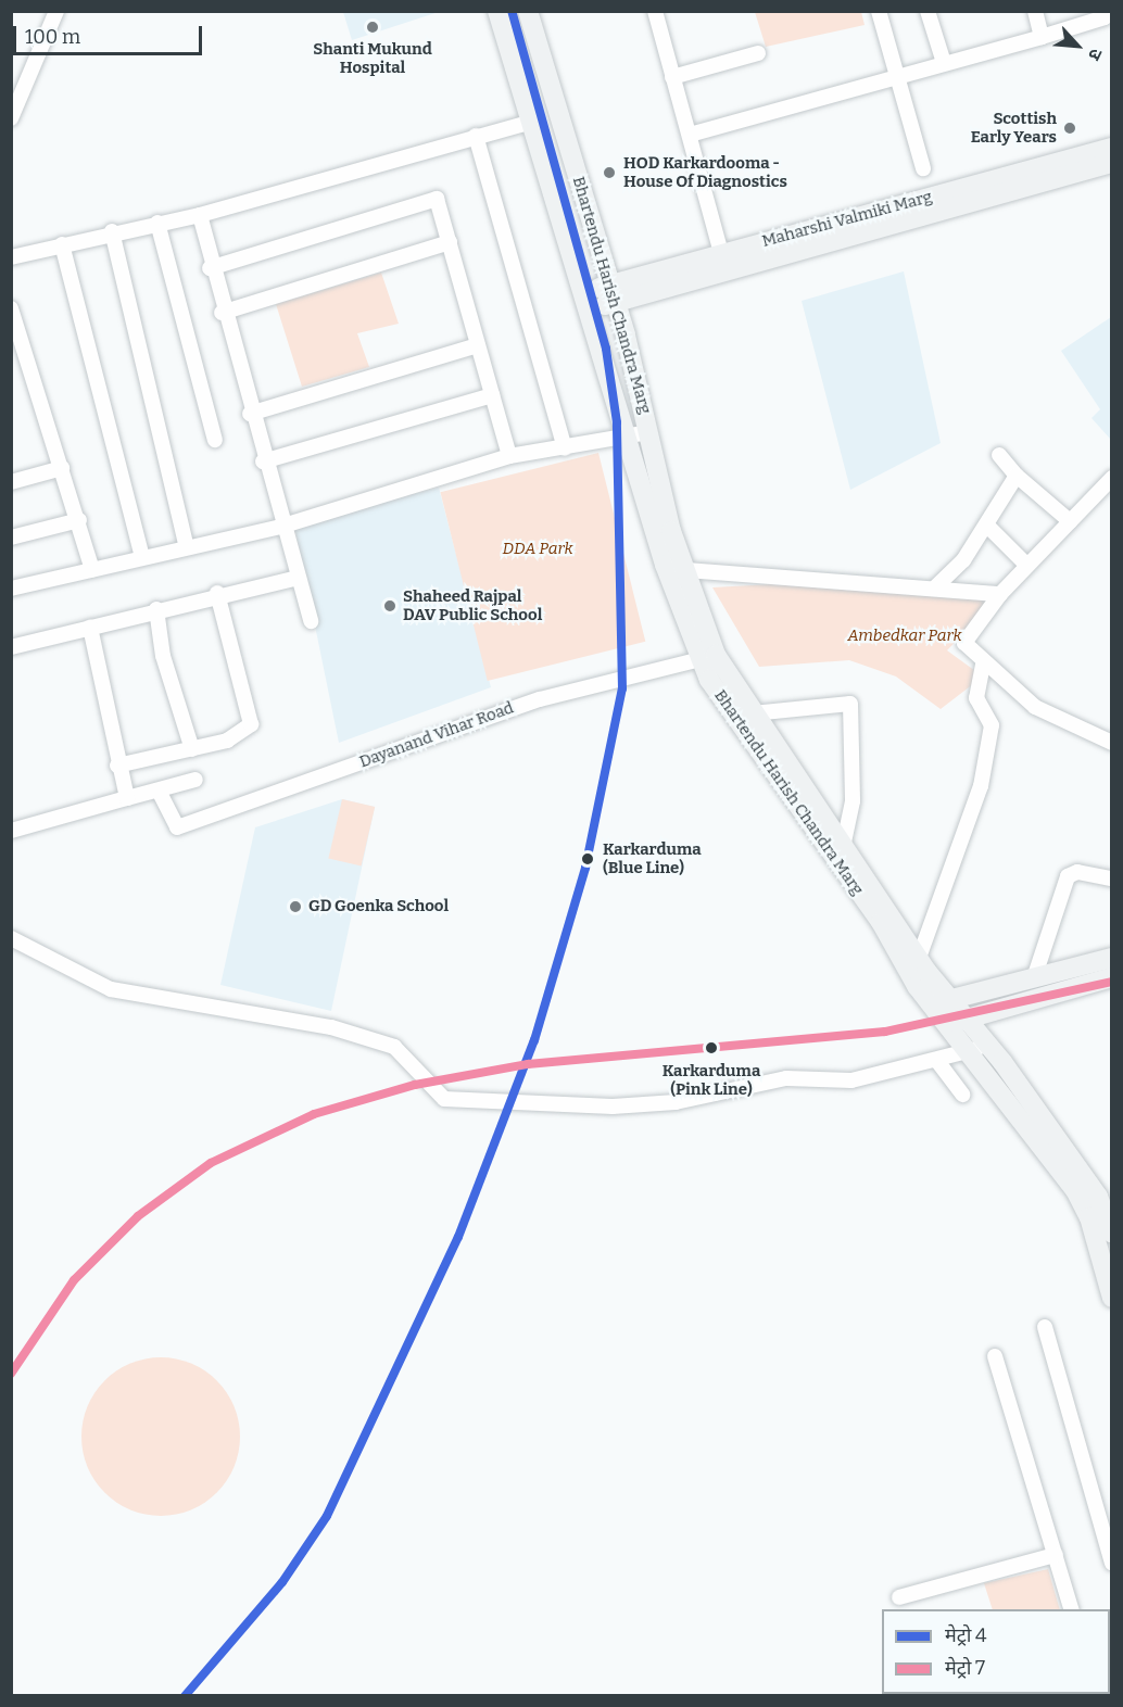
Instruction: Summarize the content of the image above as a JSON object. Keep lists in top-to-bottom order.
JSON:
{
  "streets": {
    "main road": ["Maharshi Valmiki Marg", "Bhartendu Harish Chandra Marg"],
    "street": ["Dayanand Vihar Road"]
  },
  "crossings": [
    ["Maharshi Valmiki Marg", "Bhartendu Harish Chandra Marg"],
    ["Bhartendu Harish Chandra Marg", "Dayanand Vihar Road"]
  ],
  "parks": ["DDA Park", "Ambedkar Park"],
  "places": [
    "Shanti Mukund Hospital",
    "Scottish Early Years",
    "HOD Karkardooma - House Of Diagnostics",
    "Shaheed Rajpal DAV Public School",
    "Karkarduma (Blue Line)",
    "GD Goenka School",
    "Karkarduma (Pink Line)"
  ],
  "lines": ["metro line 4", "metro line 7"],
  "legend": ["मेट्रो 4", "मेट्रो 7"],
  "scale_bar": "100 m",
  "north": "bottom right"
}
